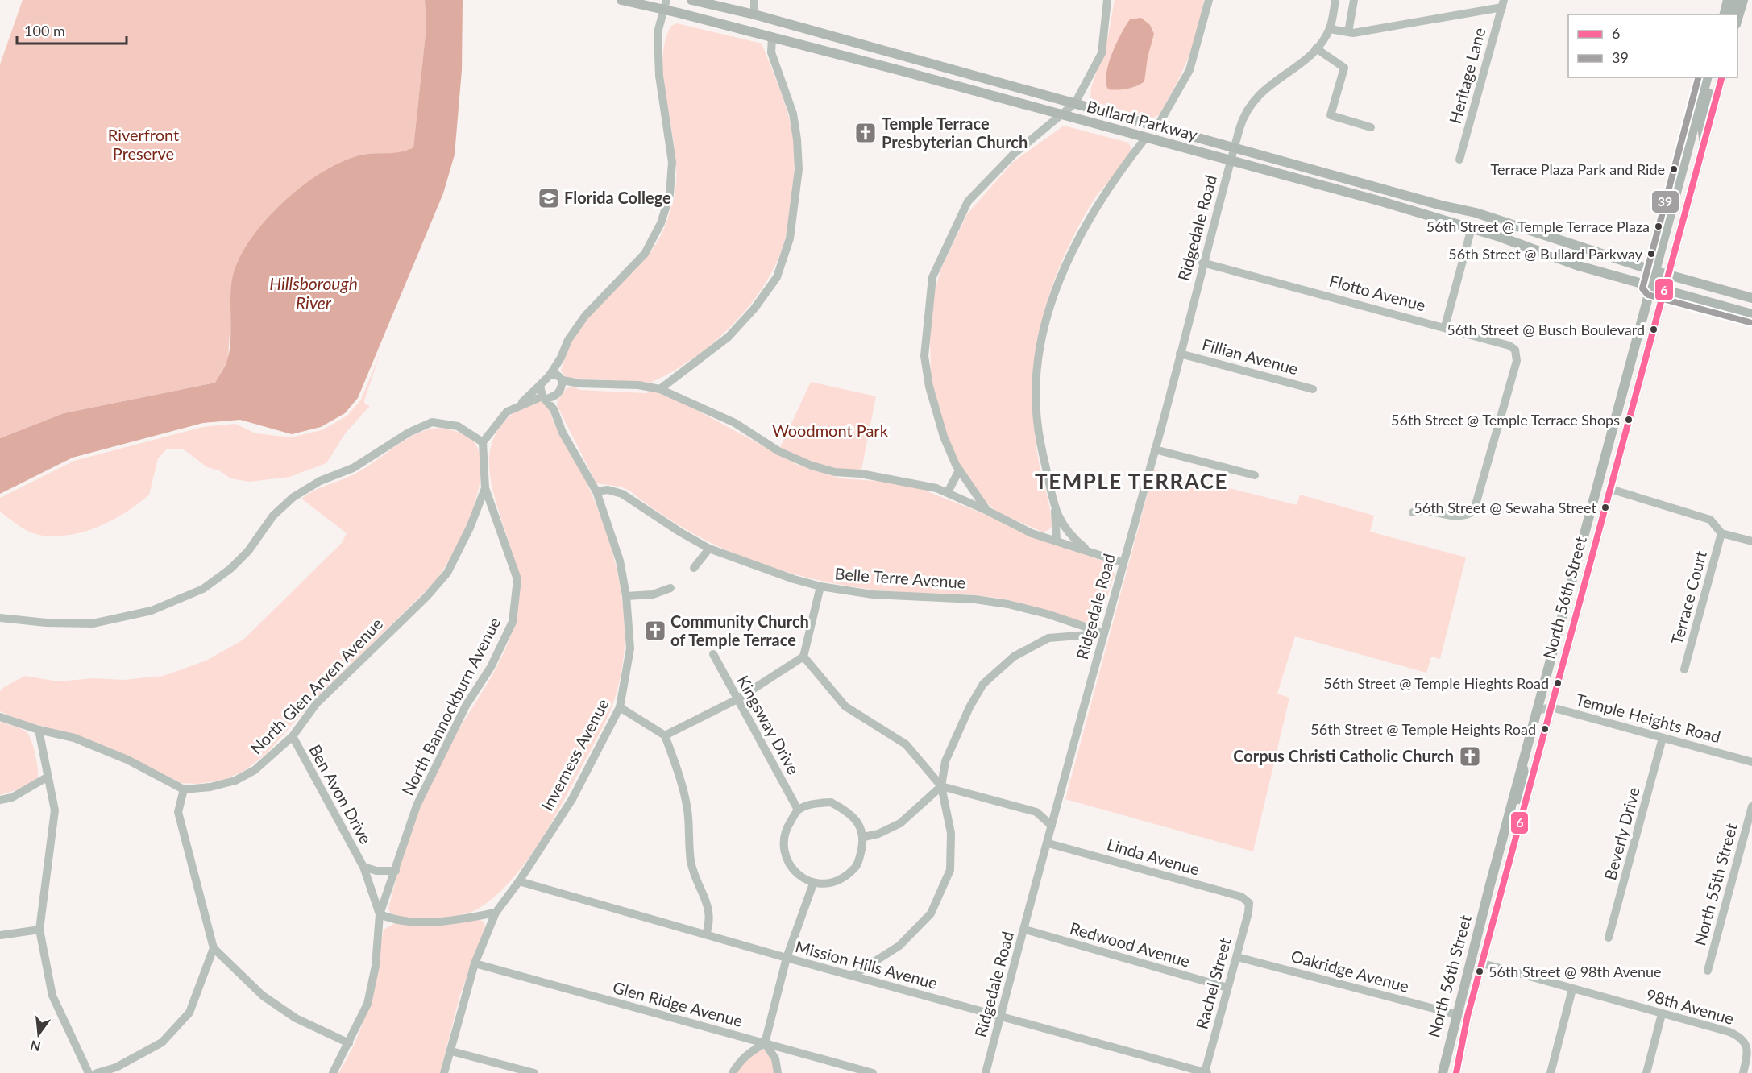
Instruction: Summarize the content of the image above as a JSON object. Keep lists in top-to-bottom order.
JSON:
{
  "streets": {
    "main road": ["Bullard Parkway", "North 56th Street"],
    "street": [
      "Heritage Lane",
      "Ridgedale Road",
      "Flotto Avenue",
      "Fillian Avenue",
      "Belle Terre Avenue",
      "Terrace Court",
      "North Glen Arven Avenue",
      "North Bannockburn Avenue",
      "Temple Heights Road",
      "Kingsway Drive",
      "Inverness Avenue",
      "Ben Avon Drive",
      "Beverly Drive",
      "Linda Avenue",
      "North 55th Street",
      "Redwood Avenue",
      "Mission Hills Avenue",
      "Oakridge Avenue",
      "Rachel Street",
      "Glen Ridge Avenue",
      "98th Avenue"
    ]
  },
  "crossings": [
    ["Bullard Parkway", "Ridgedale Road"],
    ["Bullard Parkway", "North 56th Street"],
    ["Ridgedale Road", "Flotto Avenue"],
    ["Ridgedale Road", "Fillian Avenue"],
    ["Ridgedale Road", "Belle Terre Avenue"],
    ["Ridgedale Road", "Linda Avenue"],
    ["Ridgedale Road", "Redwood Avenue"],
    ["Ridgedale Road", "Mission Hills Avenue"],
    ["Belle Terre Avenue", "Inverness Avenue"],
    ["North 56th Street", "Terrace Court"],
    ["North 56th Street", "Temple Heights Road"],
    ["North 56th Street", "Oakridge Avenue"],
    ["North 56th Street", "98th Avenue"],
    ["North Glen Arven Avenue", "North Bannockburn Avenue"],
    ["North Glen Arven Avenue", "Ben Avon Drive"],
    ["North Bannockburn Avenue", "Ben Avon Drive"],
    ["Temple Heights Road", "Beverly Drive"],
    ["Inverness Avenue", "Mission Hills Avenue"],
    ["Inverness Avenue", "Glen Ridge Avenue"],
    ["Linda Avenue", "Rachel Street"],
    ["Redwood Avenue", "Rachel Street"],
    ["Mission Hills Avenue", "Rachel Street"],
    ["Oakridge Avenue", "Rachel Street"]
  ],
  "districts": ["TEMPLE TERRACE"],
  "water": ["Hillsborough River"],
  "parks": ["Riverfront Preserve", "Woodmont Park"],
  "places": {
    "church": ["Temple Terrace Presbyterian Church", "Community Church of Temple Terrace", "Corpus Christi Catholic Church"],
    "other": [
      "Terrace Plaza Park and Ride",
      "56th Street @ Temple Terrace Plaza",
      "56th Street @ Bullard Parkway",
      "56th Street @ Busch Boulevard",
      "56th Street @ Temple Terrace Shops",
      "56th Street @ Sewaha Street",
      "56th Street @ Temple Hieghts Road",
      "56th Street @ Temple Heights Road",
      "56th Street @ 98th Avenue"
    ],
    "school or university": ["Florida College"]
  },
  "lines": ["transit line 6", "transit line 39"],
  "legend": ["6", "39"],
  "scale_bar": "100 m",
  "north": "bottom"
}
